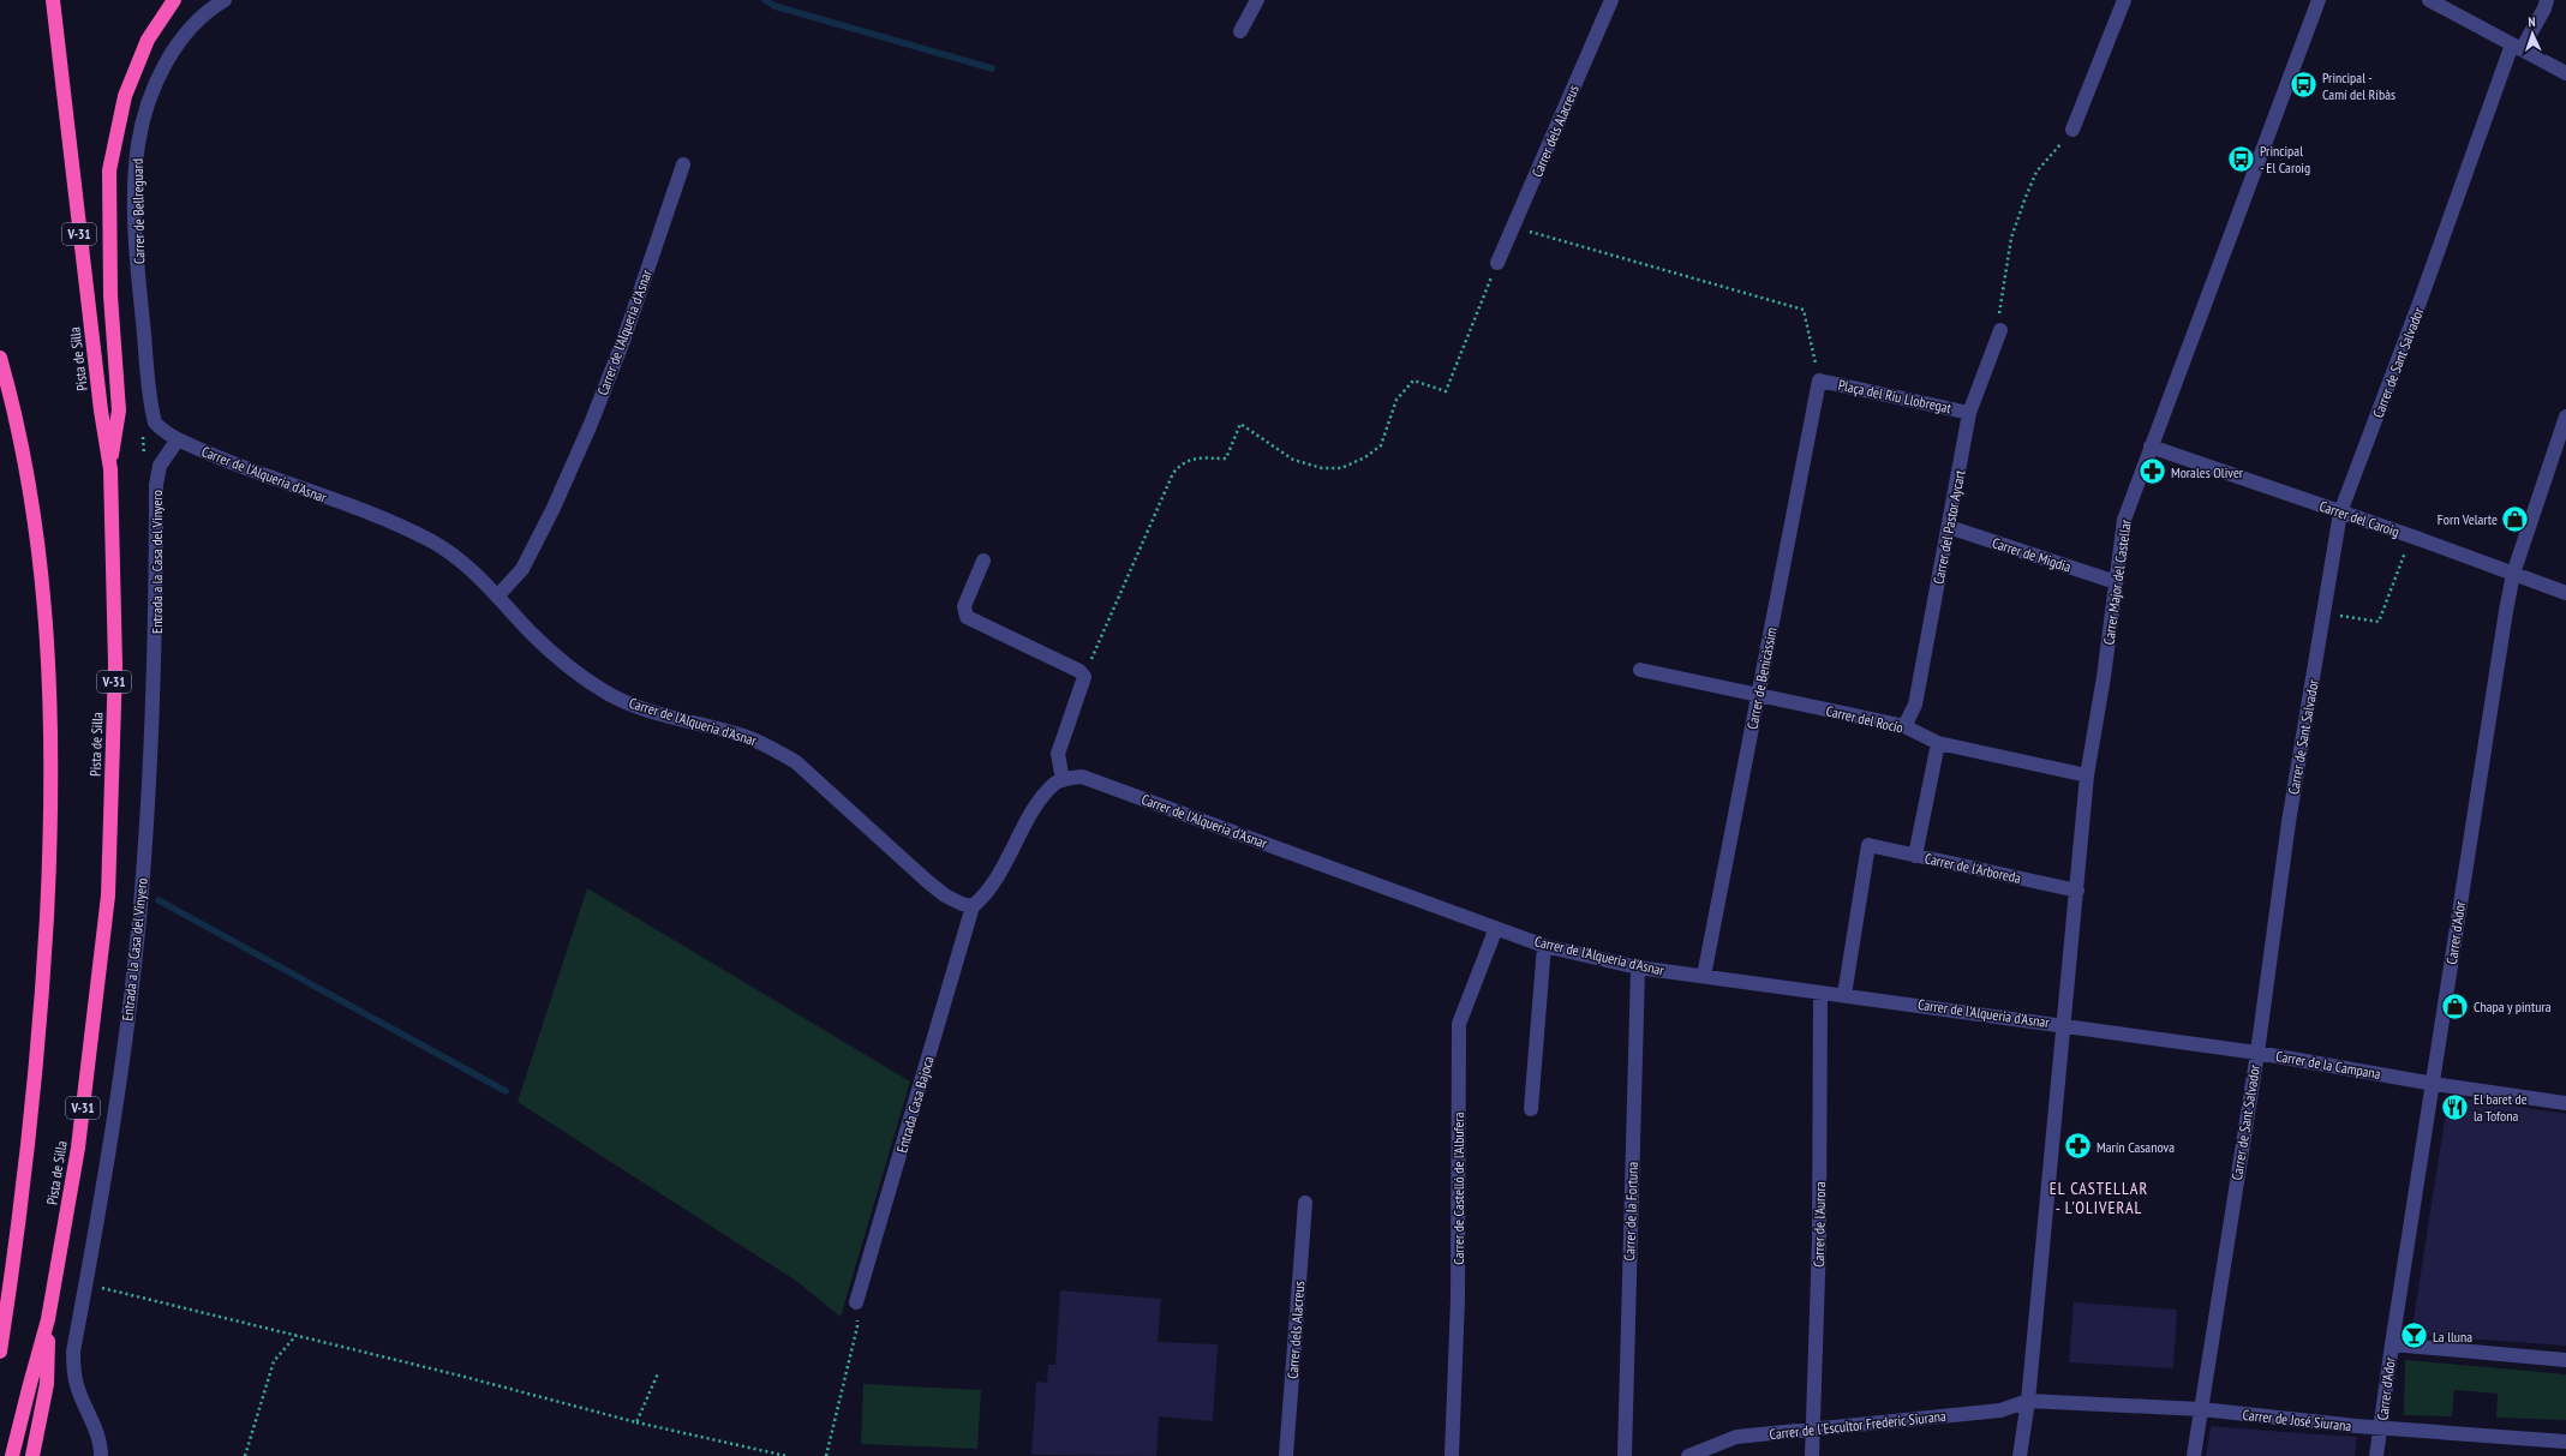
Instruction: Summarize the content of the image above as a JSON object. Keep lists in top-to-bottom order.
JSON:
{
  "streets": {
    "highway": ["V-31", "Pista de Silla"],
    "street": [
      "Carrer dels Alacreus",
      "Carrer de Bellreguard",
      "Carrer de l'Alqueria d'Asnar",
      "Carrer de Sant Salvador",
      "Plaça del Riu Llobregat",
      "Carrer del Caroig",
      "Carrer del Pastor Aycart",
      "Carrer de Migdia",
      "Entrada a la Casa del Vinyero",
      "Carrer Major del Castellar",
      "Carrer de Benicàssim",
      "Carrer del Rocío",
      "Carrer de l'Arboreda",
      "Carrer d'Ador",
      "Carrer de la Campana",
      "Entrada Casa Bajoca",
      "Carrer de Castelló de l'Albufera",
      "Carrer de la Fortuna",
      "Carrer de l'Aurora",
      "Carrer de José Siurana",
      "Carrer de l'Escultor Frederic Siurana"
    ]
  },
  "crossings": [
    ["Carrer de Bellreguard", "Carrer de l'Alqueria d'Asnar"],
    ["Carrer de Bellreguard", "Entrada a la Casa del Vinyero"],
    ["Carrer de l'Alqueria d'Asnar", "Entrada a la Casa del Vinyero"],
    ["Carrer de l'Alqueria d'Asnar", "Carrer Major del Castellar"],
    ["Carrer de l'Alqueria d'Asnar", "Carrer de Benicàssim"],
    ["Carrer de l'Alqueria d'Asnar", "Carrer de l'Arboreda"],
    ["Carrer de l'Alqueria d'Asnar", "Carrer de la Campana"],
    ["Carrer de l'Alqueria d'Asnar", "Entrada Casa Bajoca"],
    ["Carrer de l'Alqueria d'Asnar", "Carrer de Castelló de l'Albufera"],
    ["Carrer de l'Alqueria d'Asnar", "Carrer de la Fortuna"],
    ["Carrer de l'Alqueria d'Asnar", "Carrer de l'Aurora"],
    ["Carrer de Sant Salvador", "Carrer del Caroig"],
    ["Carrer de Sant Salvador", "Carrer de la Campana"],
    ["Carrer de Sant Salvador", "Carrer de José Siurana"],
    ["Plaça del Riu Llobregat", "Carrer del Pastor Aycart"],
    ["Plaça del Riu Llobregat", "Carrer de Benicàssim"],
    ["Carrer del Caroig", "Carrer Major del Castellar"],
    ["Carrer del Caroig", "Carrer d'Ador"],
    ["Carrer del Pastor Aycart", "Carrer de Migdia"],
    ["Carrer del Pastor Aycart", "Carrer del Rocío"],
    ["Carrer de Migdia", "Carrer Major del Castellar"],
    ["Carrer Major del Castellar", "Carrer del Rocío"],
    ["Carrer Major del Castellar", "Carrer de l'Arboreda"],
    ["Carrer Major del Castellar", "Carrer de la Campana"],
    ["Carrer Major del Castellar", "Carrer de José Siurana"],
    ["Carrer Major del Castellar", "Carrer de l'Escultor Frederic Siurana"],
    ["Carrer de Benicàssim", "Carrer del Rocío"],
    ["Carrer d'Ador", "Carrer de la Campana"],
    ["Carrer d'Ador", "Carrer de José Siurana"],
    ["Carrer de l'Aurora", "Carrer de l'Escultor Frederic Siurana"],
    ["Carrer de José Siurana", "Carrer de l'Escultor Frederic Siurana"]
  ],
  "districts": ["EL CASTELLAR - L'OLIVERAL"],
  "places": {
    "bus stop": ["Principal - Camí del Ribàs", "Principal - El Caroig"],
    "pharmacy": ["Morales Oliver", "Marín Casanova"],
    "shop": ["Forn Velarte", "Chapa y pintura"],
    "restaurant": ["El baret de la Tofona"],
    "bar": ["La lluna"]
  },
  "north": "top"
}
